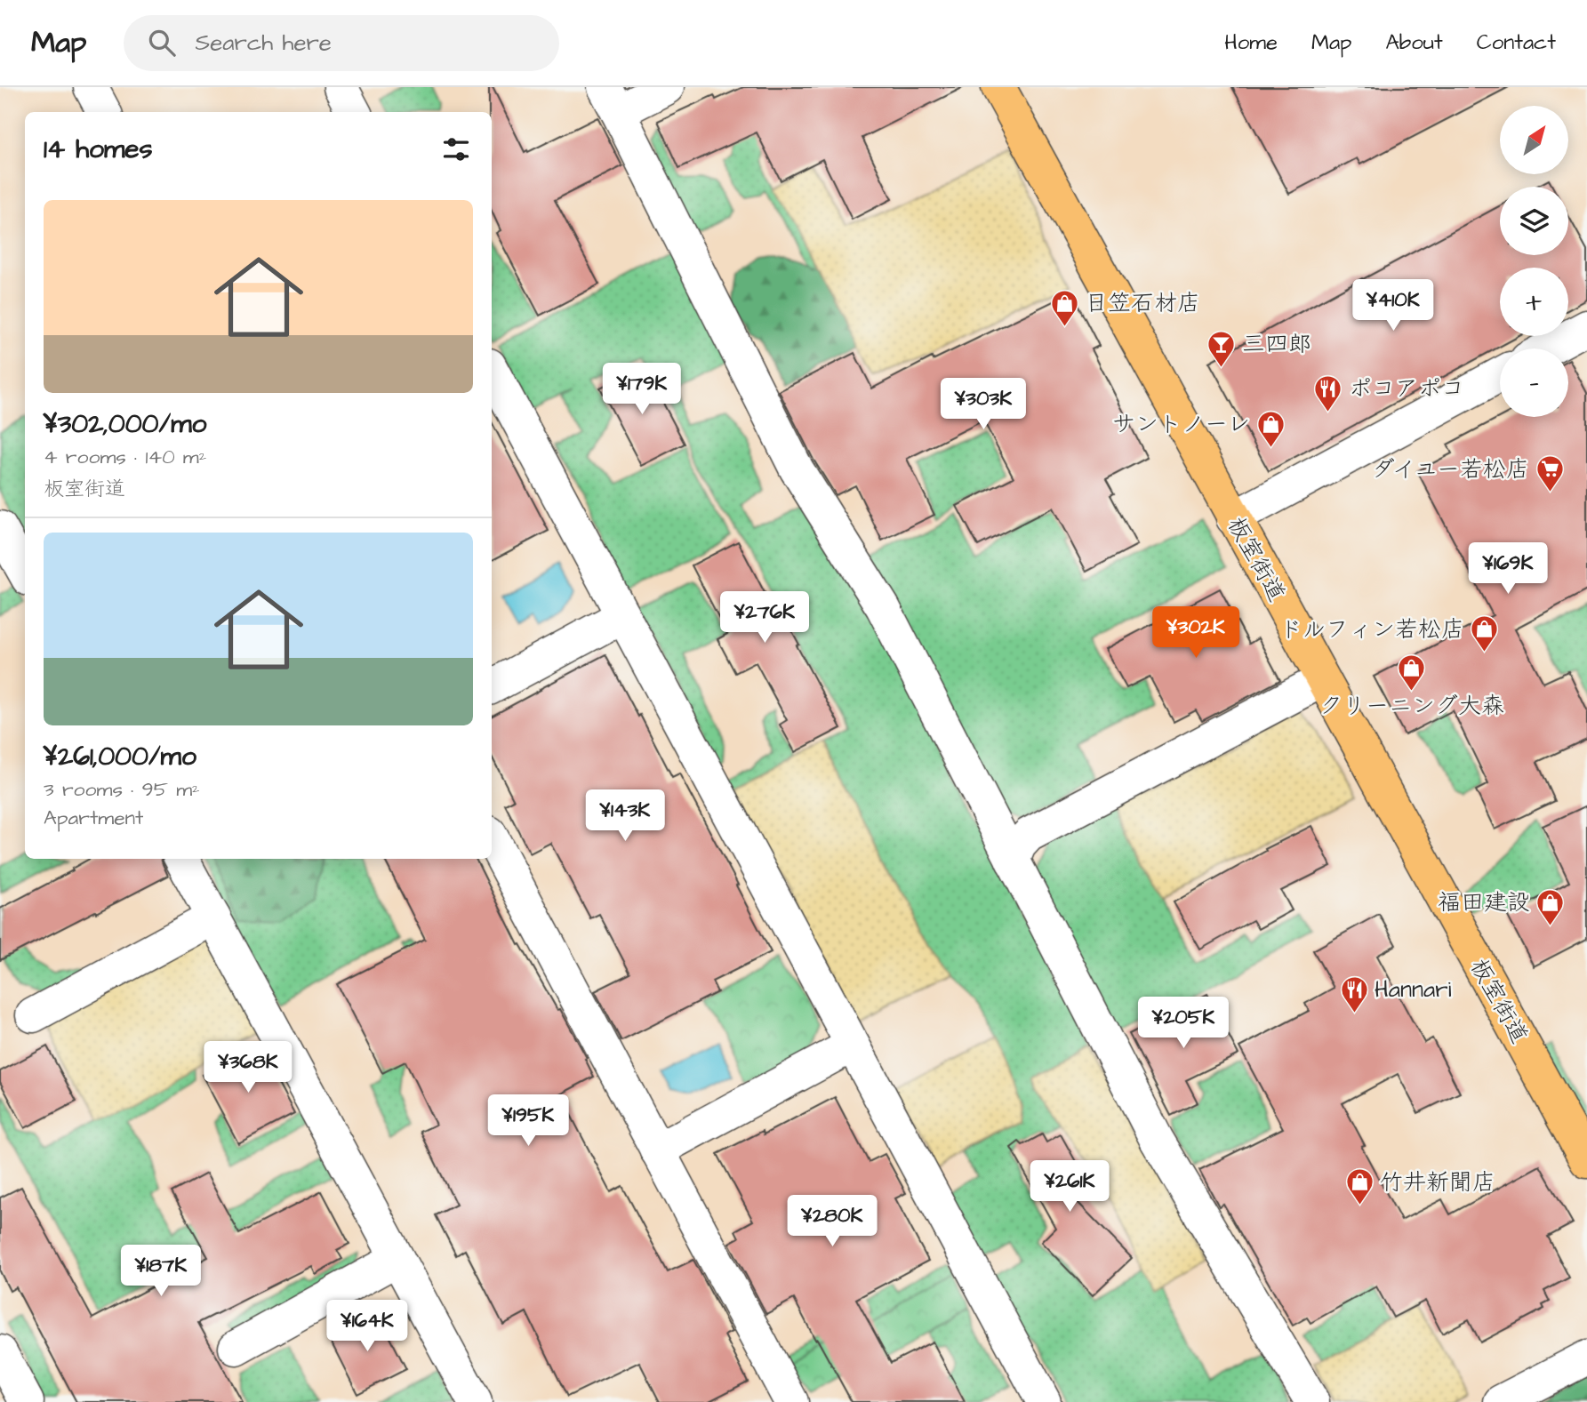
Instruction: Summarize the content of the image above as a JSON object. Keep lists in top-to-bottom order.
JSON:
{
  "streets": {
    "main road": ["板室街道"]
  },
  "places": {
    "shop": [
      "日笠石材店",
      "サントノーレ",
      "ドルフィン若松店",
      "クリーニング大森",
      "福田建設",
      "竹井新聞店"
    ],
    "bar": ["三四郎"],
    "restaurant": ["ポコアポコ", "Hannari"],
    "supermarket": ["ダイユー若松店"]
  },
  "north": "top right",
  "page": {
    "header": "Map",
    "search": "Search here",
    "nav": [
      "Home",
      "Map",
      "About",
      "Contact"
    ],
    "map_buttons": ["+", "−"],
    "heading": "14 homes",
    "list": [
      {
        "name": "¥302,000/mo",
        "note": "4 rooms · 140 m² · 板室街道"
      },
      {
        "name": "¥261,000/mo",
        "note": "3 rooms · 95 m² · Apartment"
      }
    ],
    "price": [
      "¥410K",
      "¥179K",
      "¥303K",
      "¥169K",
      "¥276K",
      "¥302K",
      "¥143K",
      "¥205K",
      "¥368K",
      "¥195K",
      "¥261K",
      "¥280K",
      "¥187K",
      "¥164K"
    ]
  }
}
